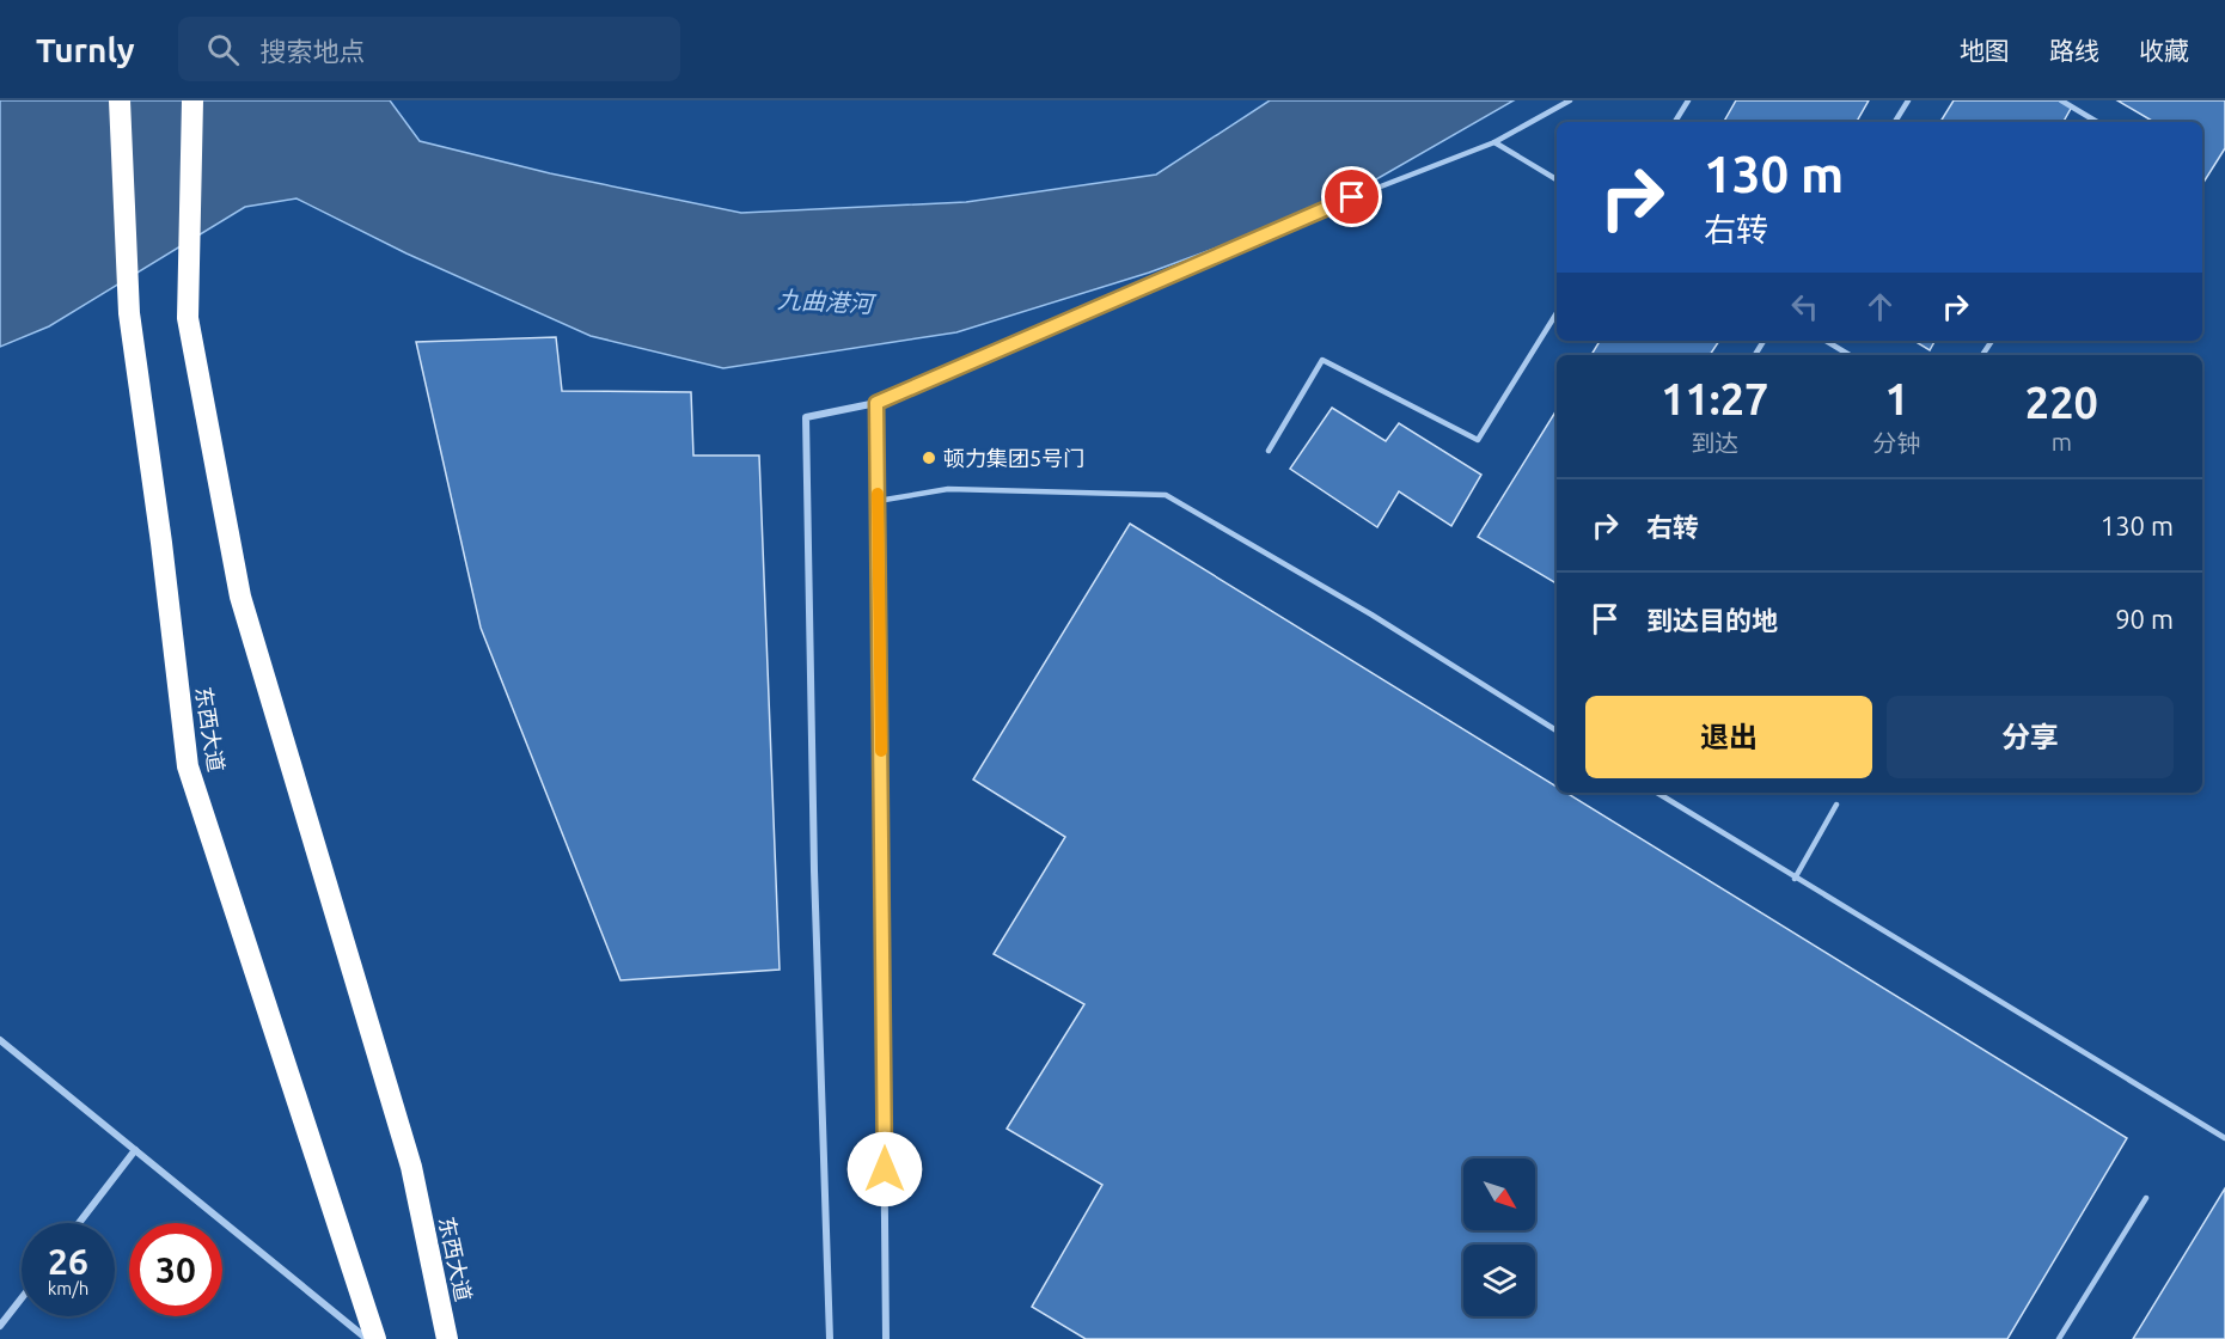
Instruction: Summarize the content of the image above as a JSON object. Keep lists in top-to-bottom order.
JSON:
{
  "streets": {
    "highway": ["东西大道"]
  },
  "water": ["九曲港河"],
  "places": ["顿力集团5号门"],
  "north": "bottom right",
  "page": {
    "header": "Turnly",
    "search": "搜索地点",
    "nav": ["地图", "路线", "收藏"],
    "turn": ["130 m", "右转"],
    "eta": [
      "11:27",
      "到达",
      "1",
      "分钟",
      "220",
      "m"
    ],
    "list": [
      {
        "name": "右转",
        "value": "130 m"
      },
      {
        "name": "到达目的地",
        "value": "90 m"
      }
    ],
    "buttons": ["退出", "分享"],
    "speed": "26 km/h",
    "limit": "30"
  }
}
